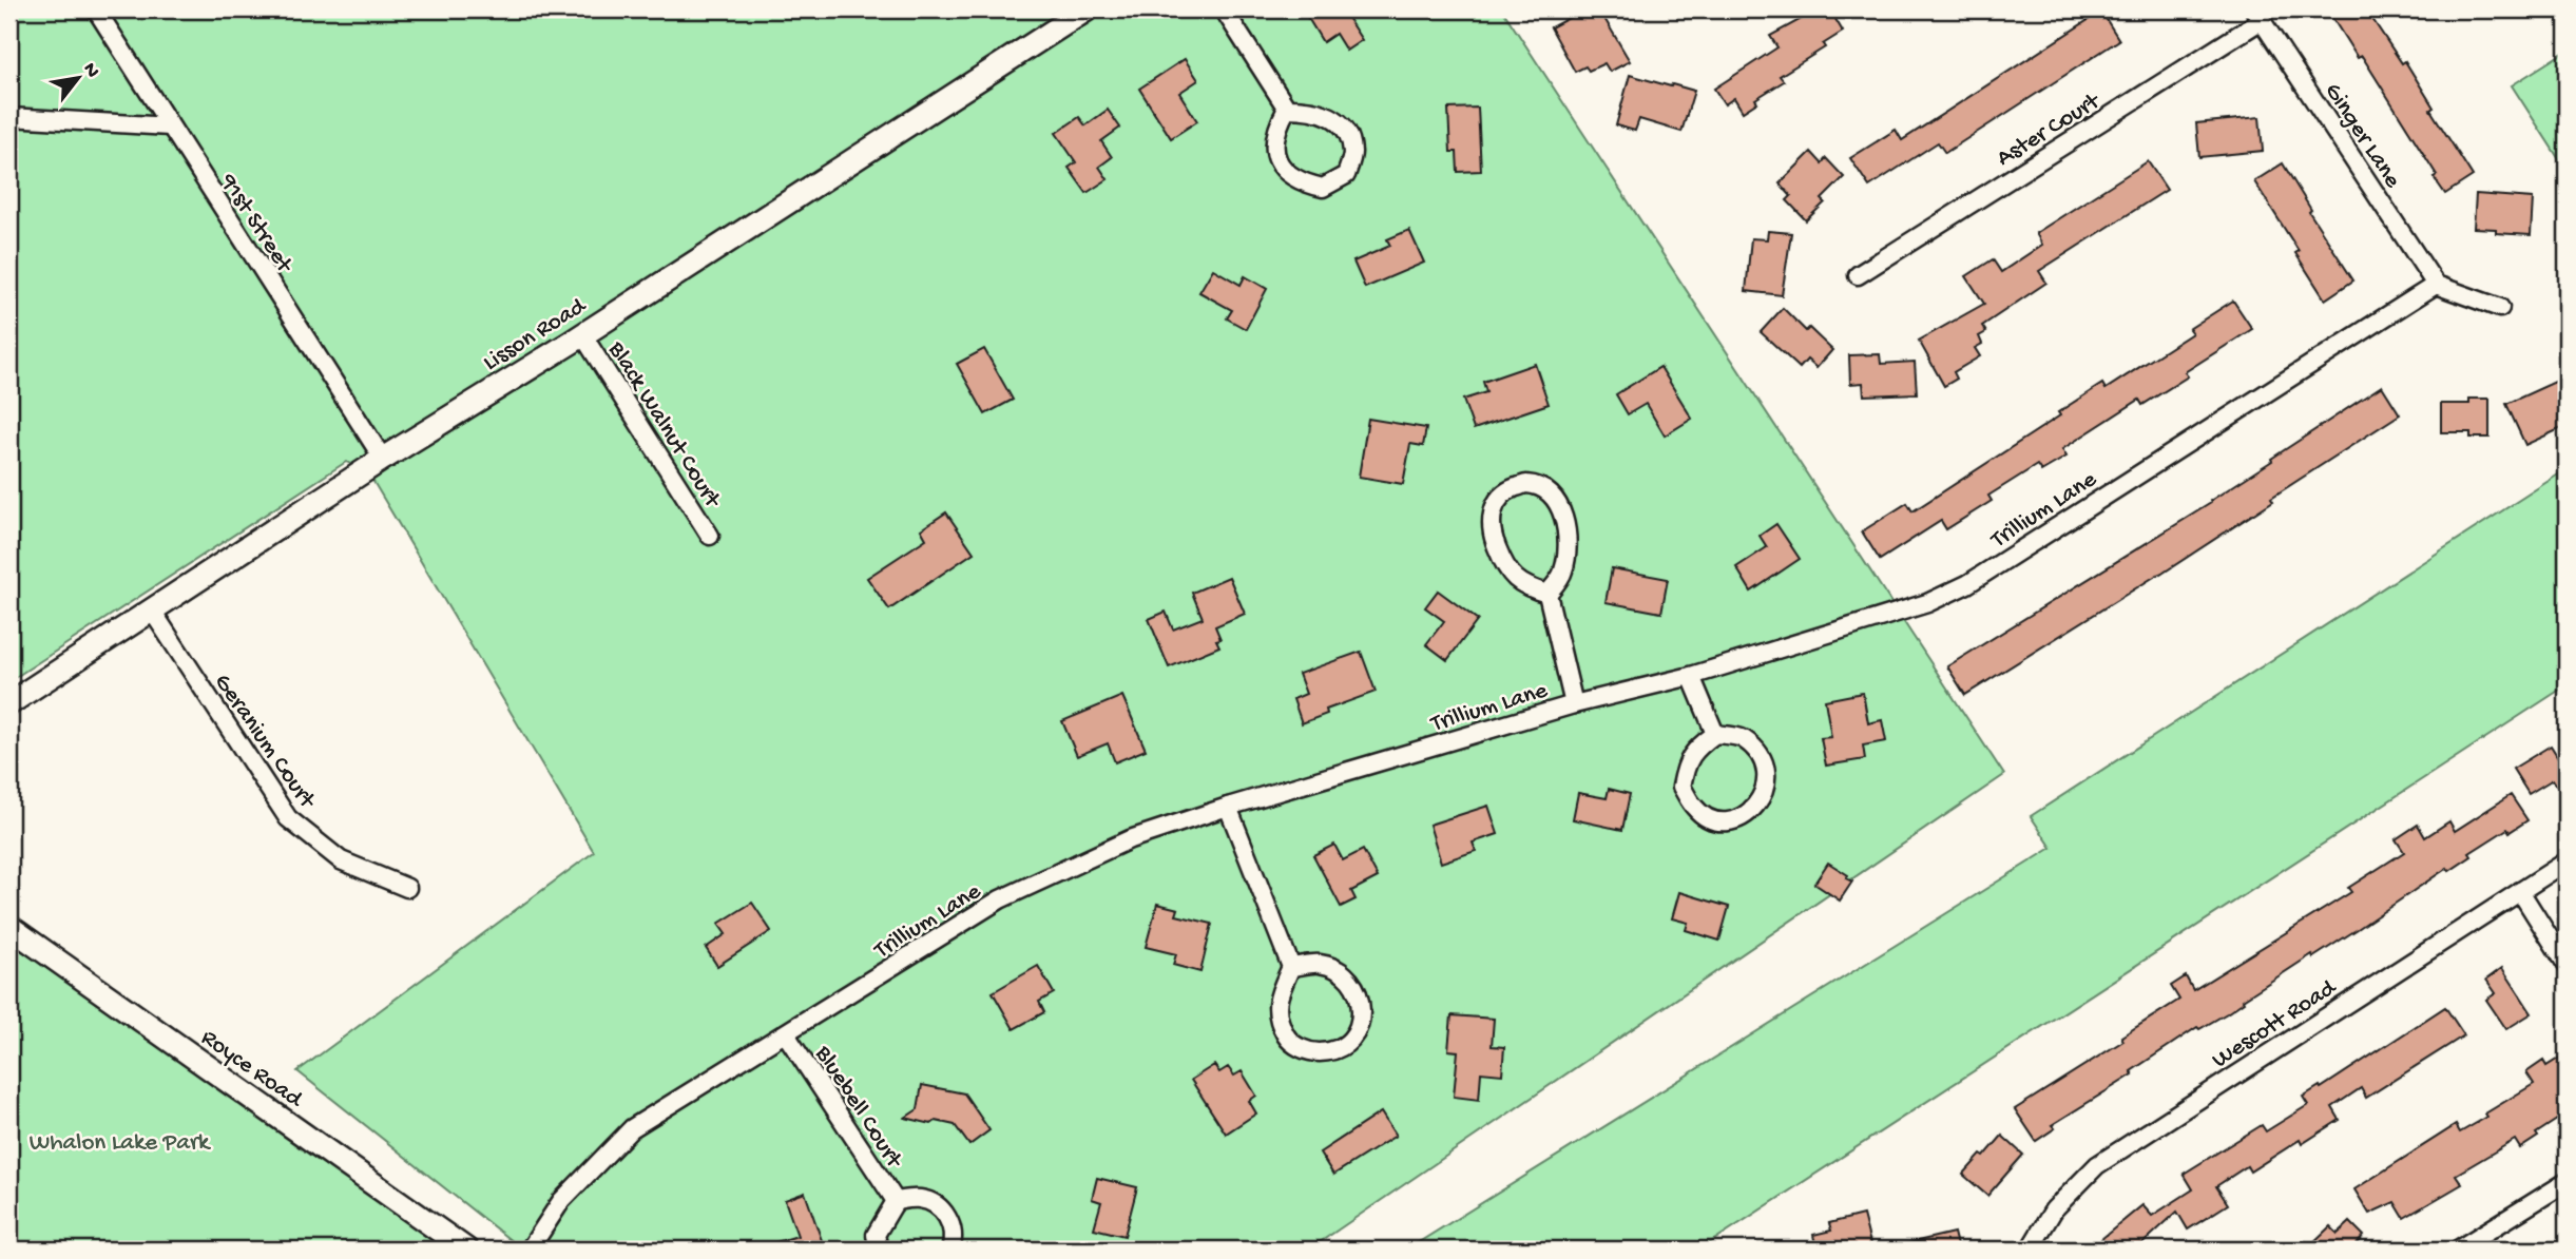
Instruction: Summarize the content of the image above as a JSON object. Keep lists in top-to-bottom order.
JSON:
{
  "streets": {
    "street": [
      "Aster Court",
      "Ginger Lane",
      "91st Street",
      "Lisson Road",
      "Black Walnut Court",
      "Trillium Lane",
      "Geranium Court",
      "Wescott Road",
      "Royce Road",
      "Bluebell Court"
    ]
  },
  "crossings": [
    ["Aster Court", "Ginger Lane"],
    ["Ginger Lane", "Trillium Lane"],
    ["91st Street", "Lisson Road"],
    ["Lisson Road", "Black Walnut Court"],
    ["Lisson Road", "Geranium Court"],
    ["Trillium Lane", "Bluebell Court"]
  ],
  "parks": ["Whalon Lake Park"],
  "north": "top right"
}
